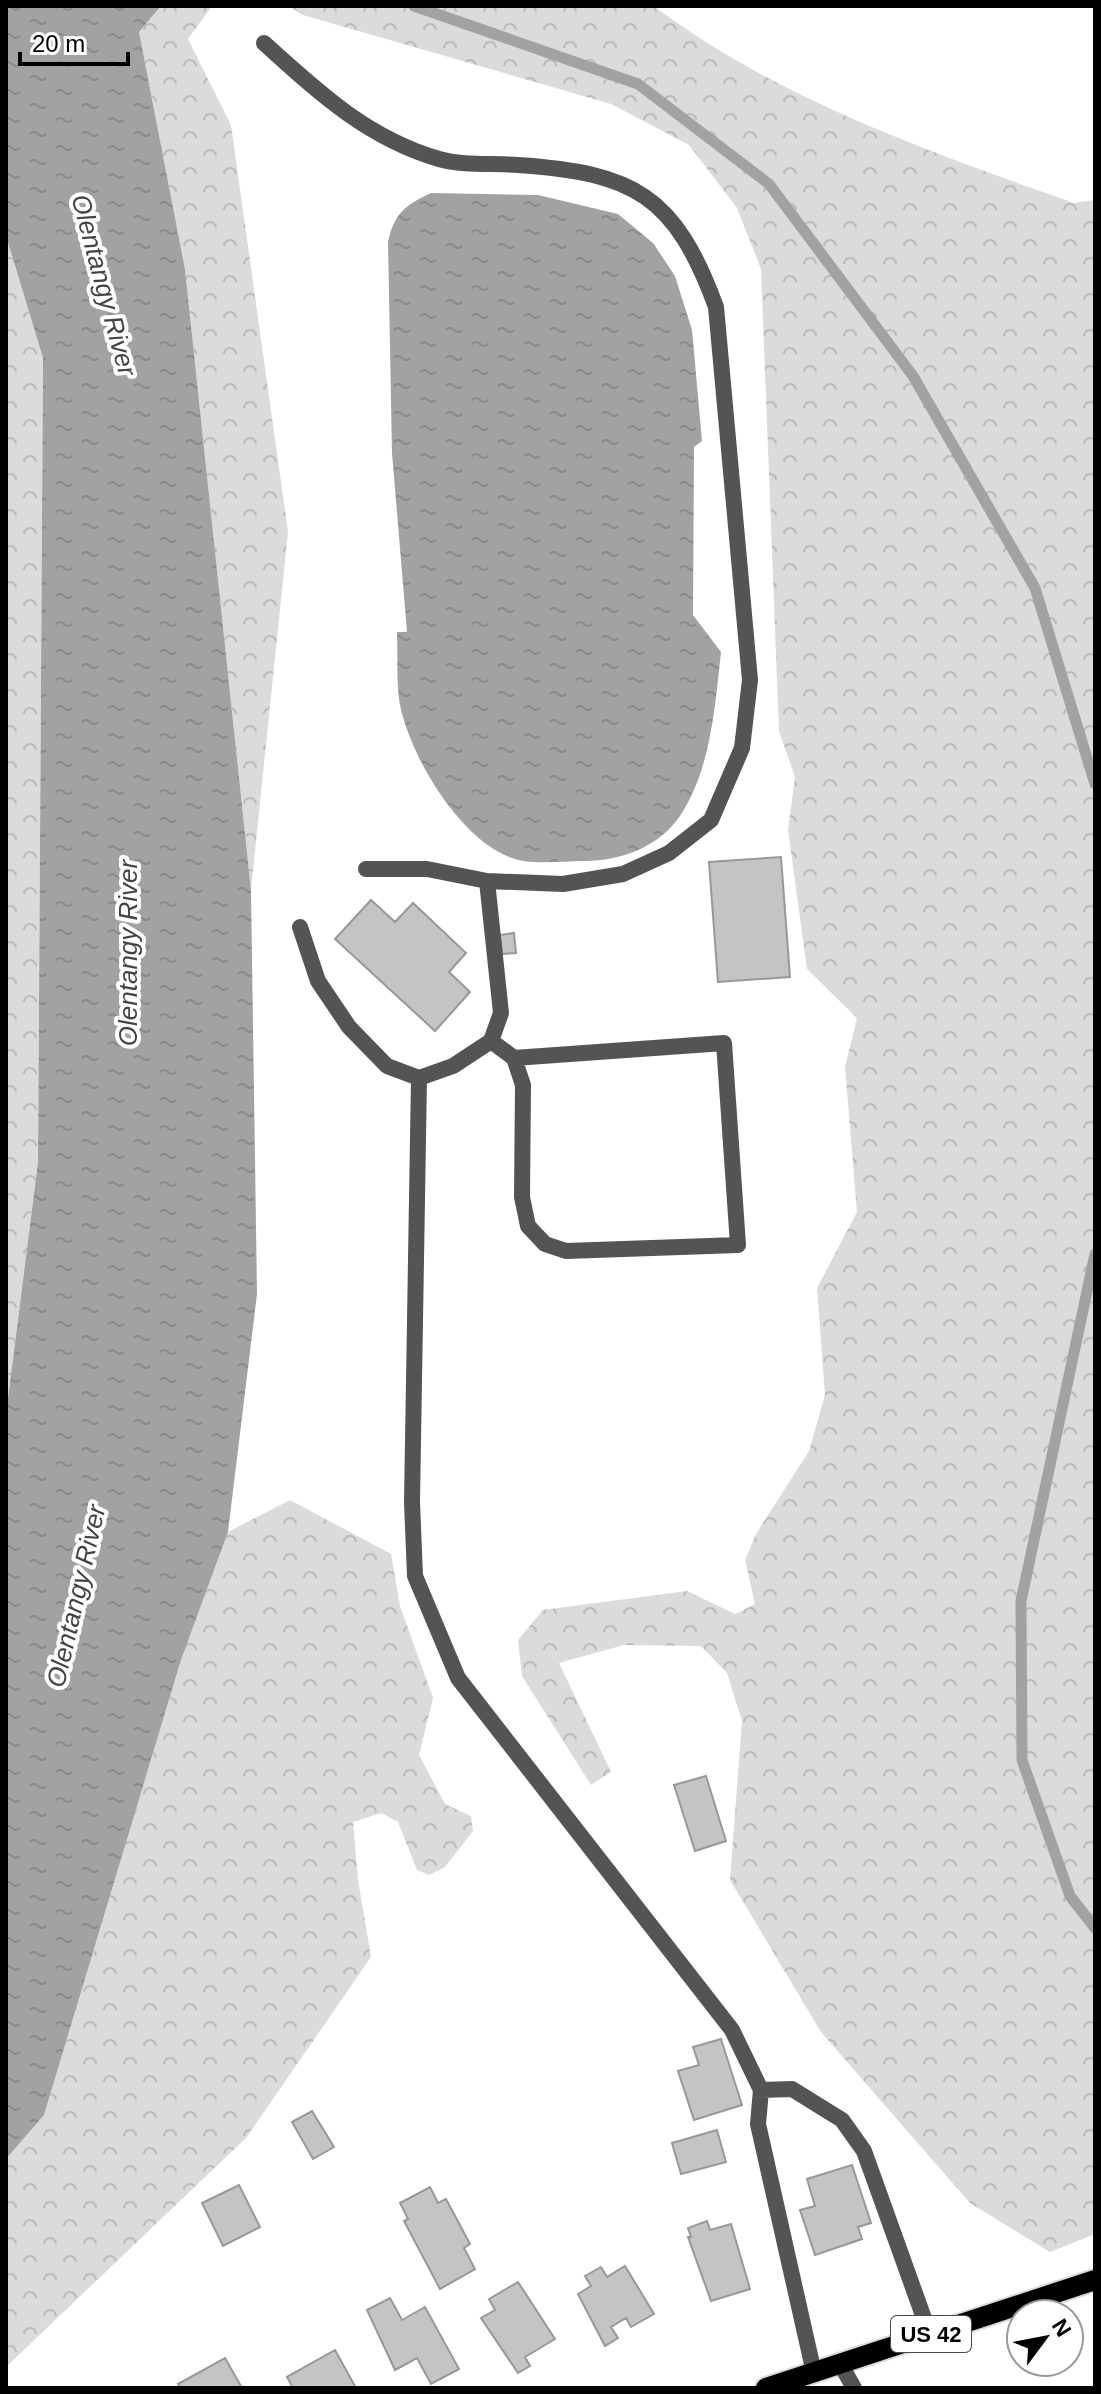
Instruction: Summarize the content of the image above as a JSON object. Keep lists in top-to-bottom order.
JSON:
{
  "streets": {
    "main road": ["US 42"]
  },
  "water": ["Olentangy River"],
  "scale_bar": "20 m",
  "north": "top right"
}
